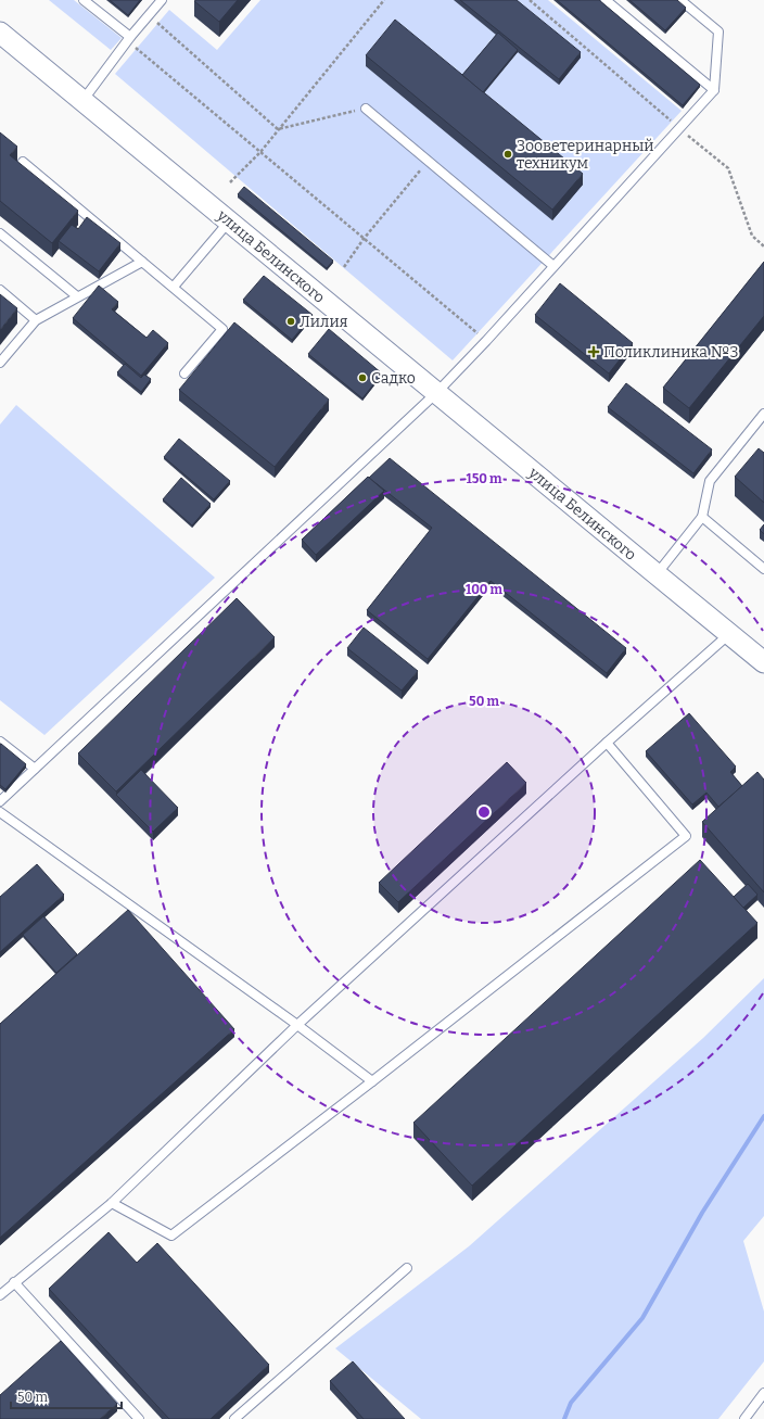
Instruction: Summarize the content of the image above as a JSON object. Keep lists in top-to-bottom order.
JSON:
{
  "streets": {
    "street": ["улица Белинского"]
  },
  "places": {
    "other": ["Зооветеринарный техникум", "Лилия", "Садко"],
    "health": ["Поликлиника №3"]
  },
  "scale_bar": "50 m",
  "rings": ["150 m", "100 m", "50 m"]
}
